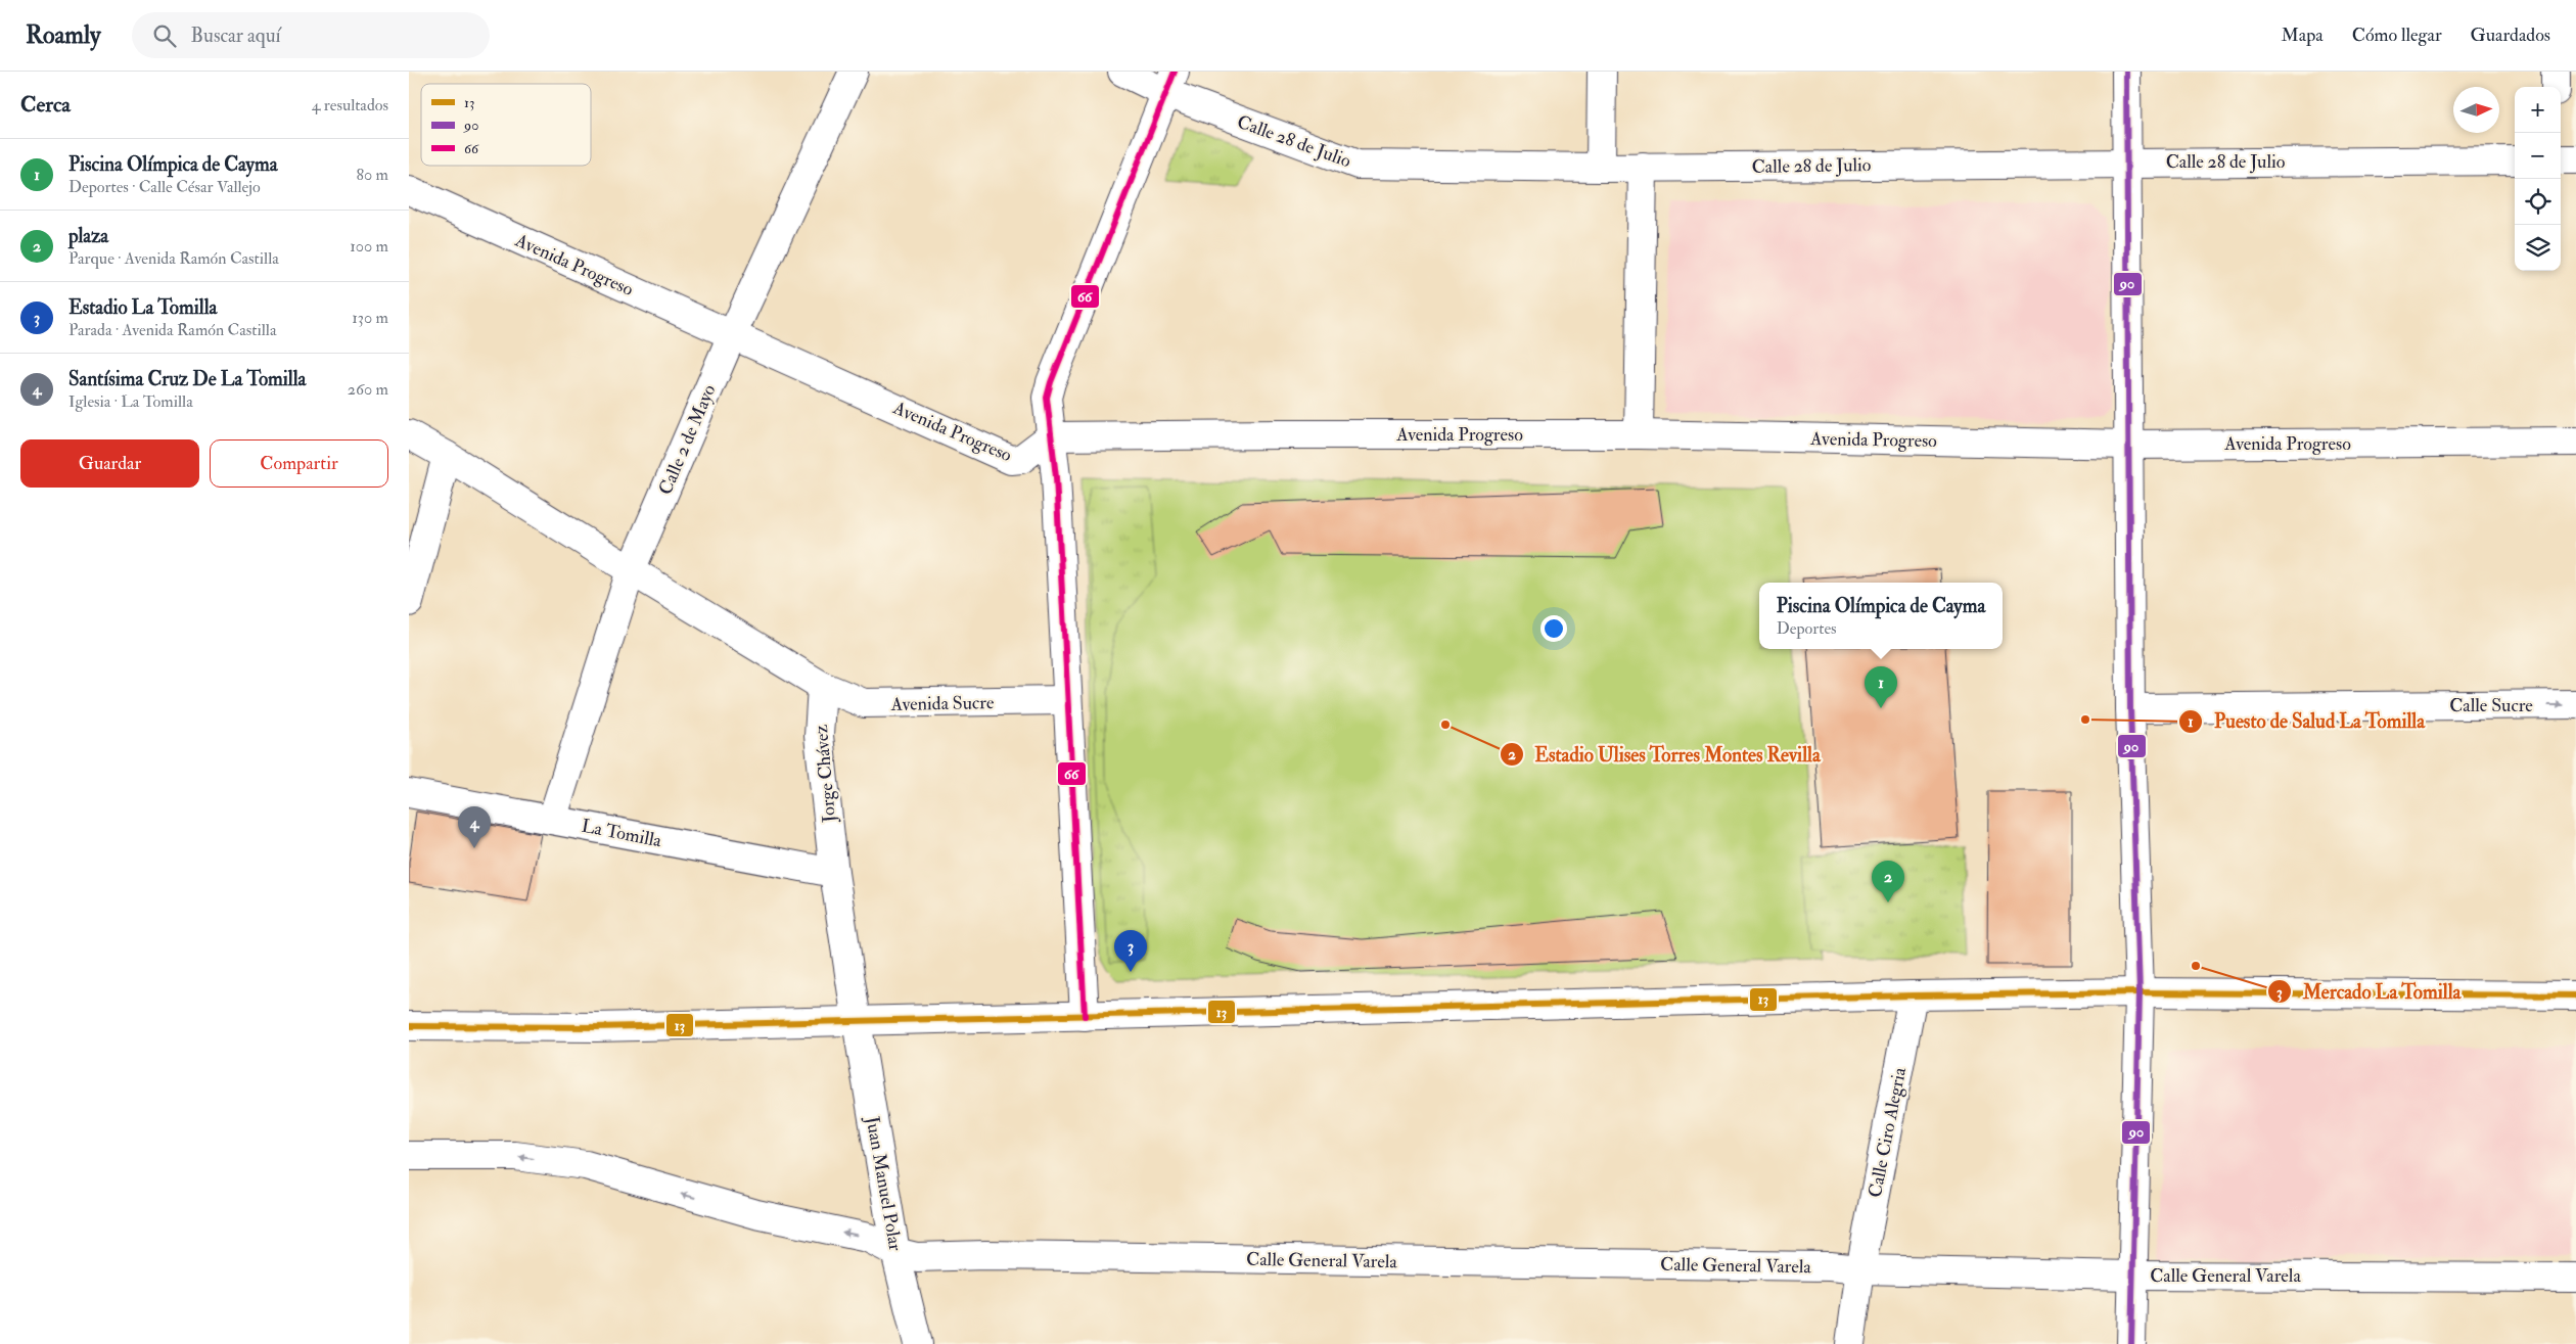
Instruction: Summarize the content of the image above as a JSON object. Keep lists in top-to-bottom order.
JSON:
{
  "streets": {
    "street": [
      "Calle 28 de Julio",
      "Avenida Progreso",
      "Calle 2 de Mayo",
      "Avenida Sucre",
      "Calle Sucre",
      "Jorge Chávez",
      "La Tomilla",
      "Calle Ciro Alegria",
      "Juan Manuel Polar",
      "Calle General Varela"
    ]
  },
  "crossings": [
    ["Avenida Progreso", "Calle 2 de Mayo"],
    ["Calle 2 de Mayo", "La Tomilla"],
    ["Avenida Sucre", "Jorge Chávez"],
    ["Jorge Chávez", "La Tomilla"],
    ["Jorge Chávez", "Juan Manuel Polar"],
    ["Calle Ciro Alegria", "Calle General Varela"],
    ["Juan Manuel Polar", "Calle General Varela"]
  ],
  "one_way": ["Calle Sucre"],
  "places": ["Puesto de Salud La Tomilla", "Estadio Ulises Torres Montes Revilla", "Mercado La Tomilla"],
  "lines": ["transit line 90", "transit line 66", "transit line 13"],
  "legend": ["13", "90", "66"],
  "north": "right",
  "page": {
    "header": "Roamly",
    "search": "Buscar aquí",
    "nav": ["Mapa", "Cómo llegar", "Guardados"],
    "heading": ["Cerca", "4 resultados"],
    "map_buttons": ["+", "−"],
    "list": [
      {
        "mark": "1",
        "name": "Piscina Olímpica de Cayma",
        "note": "Deportes · Calle César Vallejo",
        "value": "80 m"
      },
      {
        "mark": "2",
        "name": "plaza",
        "note": "Parque · Avenida Ramón Castilla",
        "value": "100 m"
      },
      {
        "mark": "3",
        "name": "Estadio La Tomilla",
        "note": "Parada · Avenida Ramón Castilla",
        "value": "130 m"
      },
      {
        "mark": "4",
        "name": "Santísima Cruz De La Tomilla",
        "note": "Iglesia · La Tomilla",
        "value": "260 m"
      }
    ],
    "buttons": ["Guardar", "Compartir"],
    "popup": ["Piscina Olímpica de Cayma", "Deportes"],
    "pins": [
      "1",
      "4",
      "2",
      "3"
    ]
  }
}
